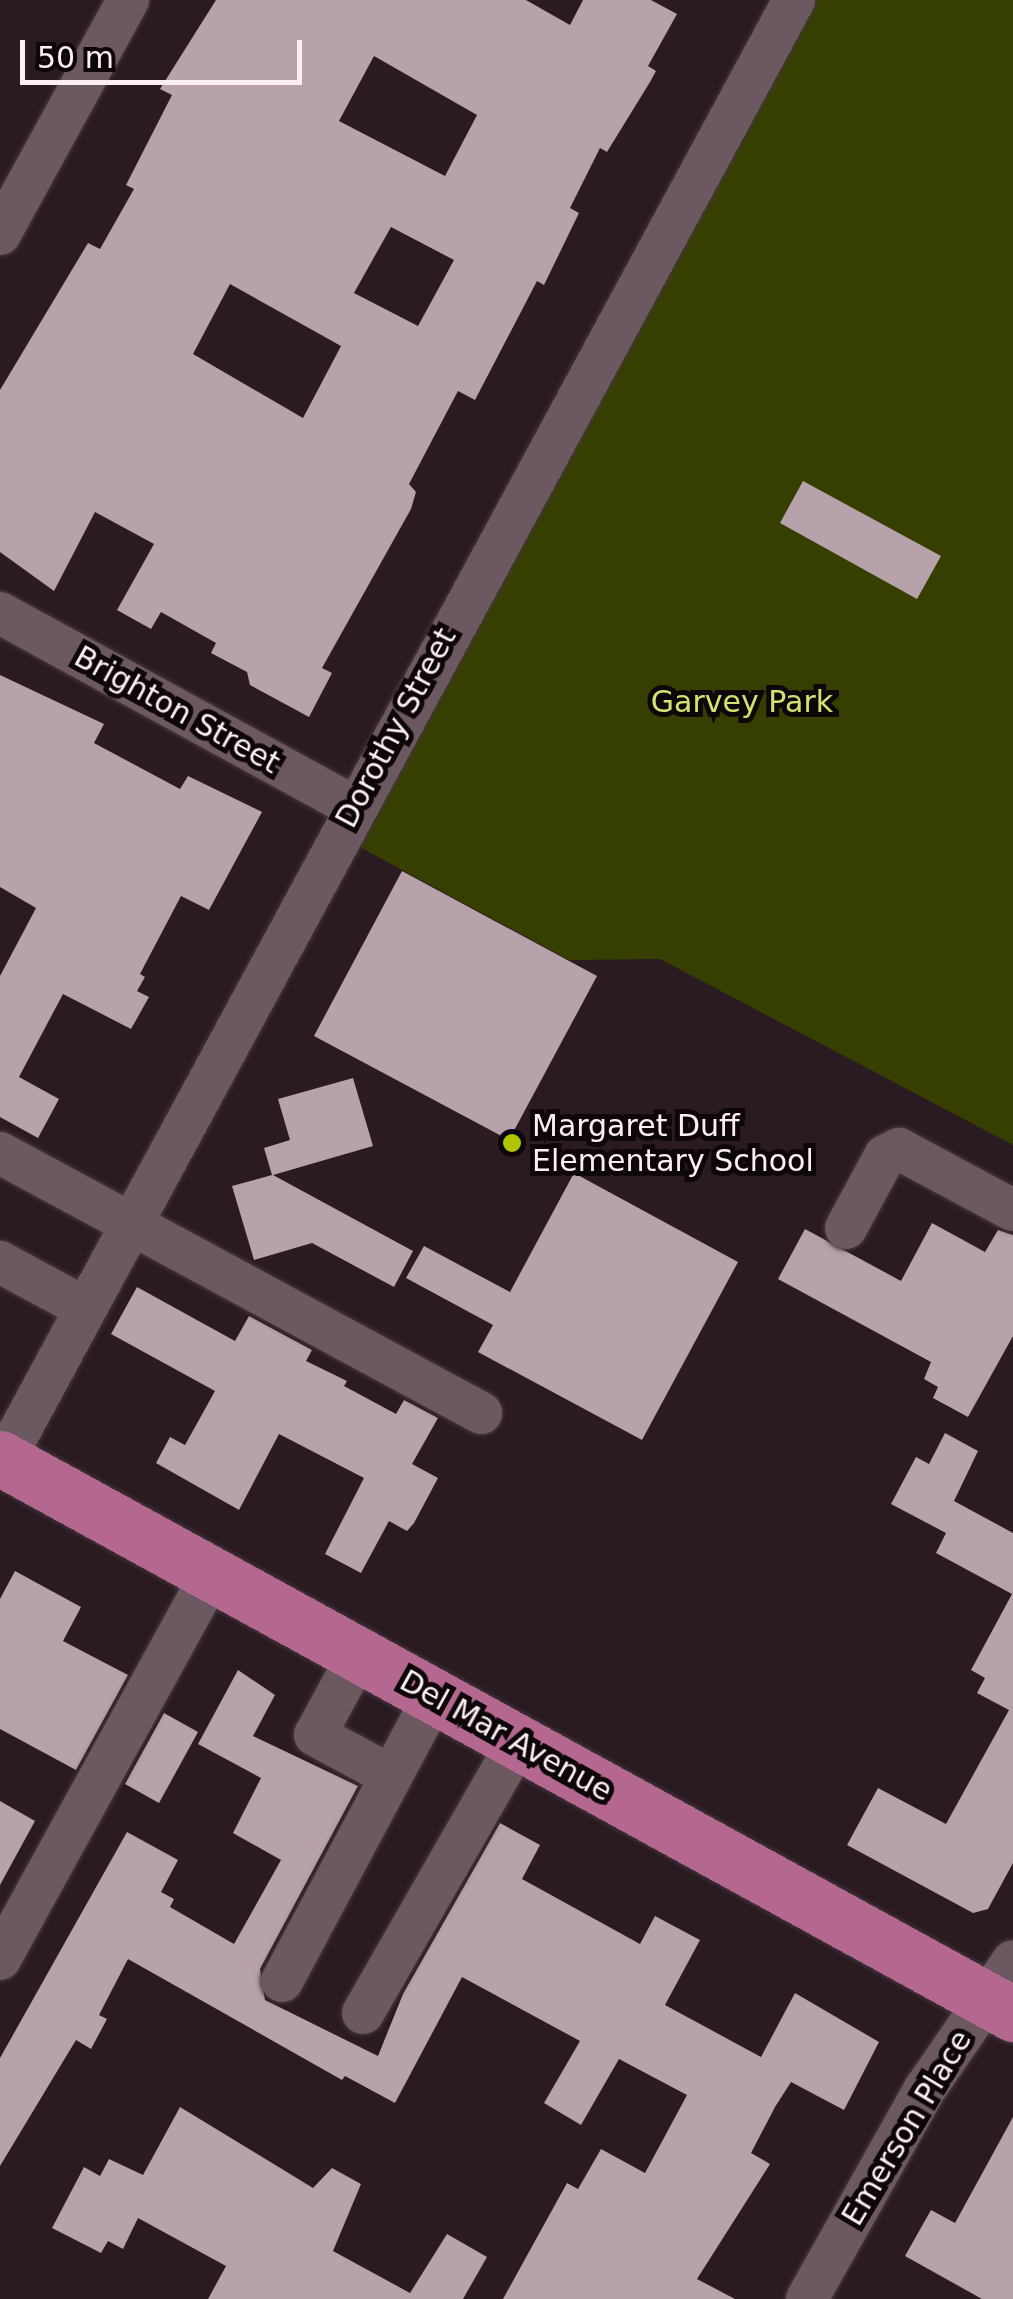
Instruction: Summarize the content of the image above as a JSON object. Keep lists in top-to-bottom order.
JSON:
{
  "streets": {
    "main road": ["Del Mar Avenue"],
    "street": ["Brighton Street", "Dorothy Street", "Emerson Place"]
  },
  "crossings": [
    ["Brighton Street", "Dorothy Street"],
    ["Dorothy Street", "Del Mar Avenue"],
    ["Del Mar Avenue", "Emerson Place"]
  ],
  "parks": ["Garvey Park"],
  "places": ["Margaret Duff Elementary School"],
  "scale_bar": "50 m"
}
